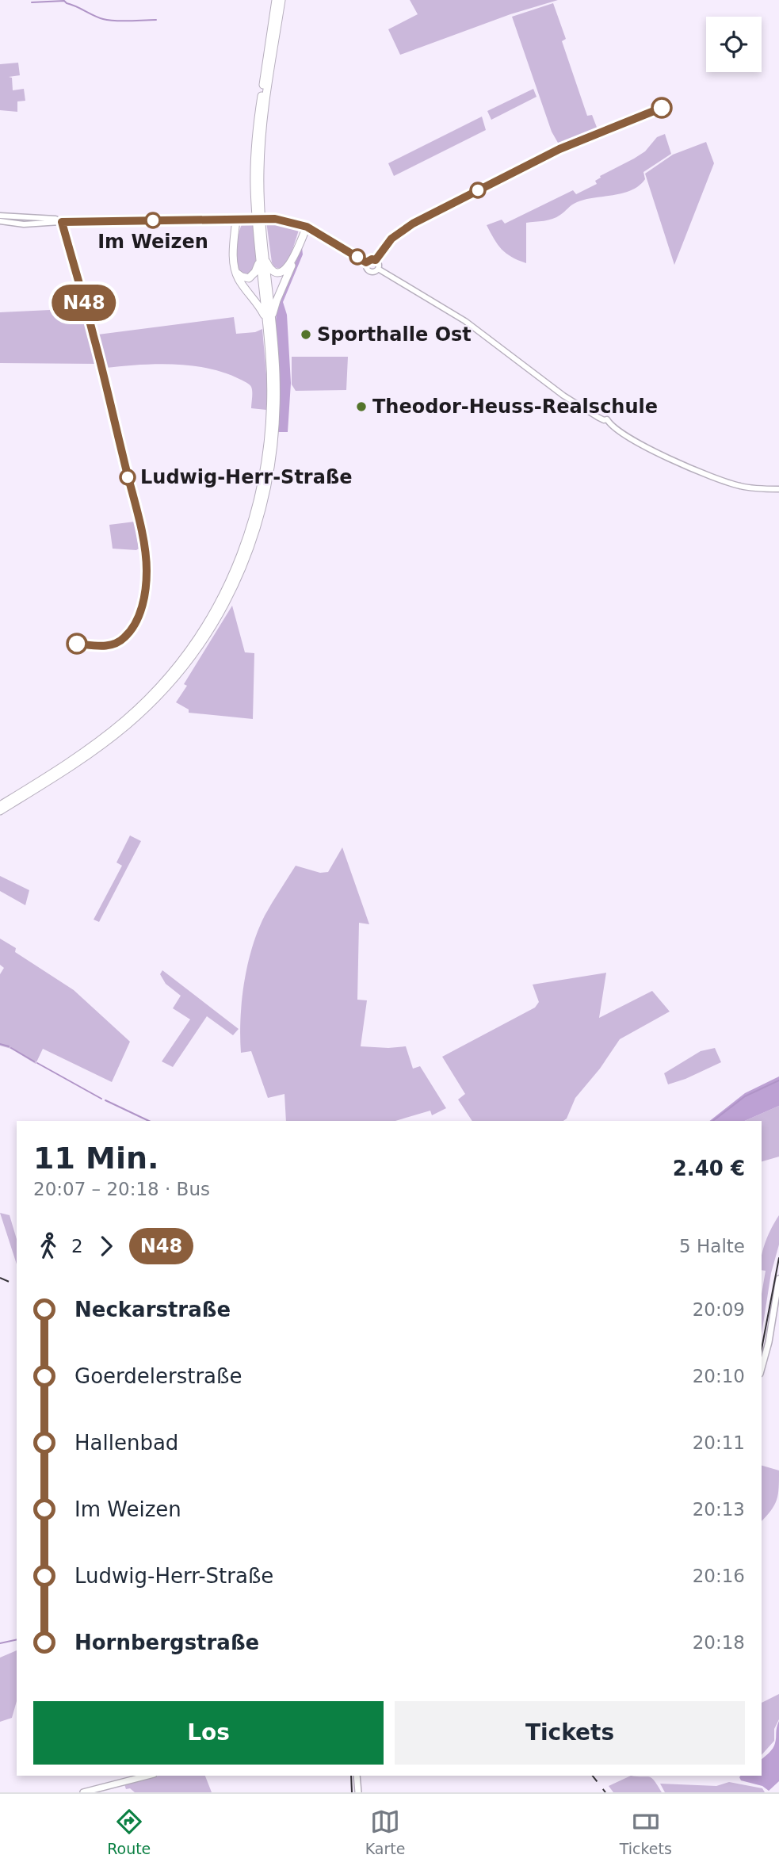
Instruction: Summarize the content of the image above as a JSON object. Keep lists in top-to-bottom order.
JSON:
{
  "places": [
    "Im Weizen",
    "Sporthalle Ost",
    "Theodor-Heuss-Realschule",
    "Ludwig-Herr-Straße"
  ],
  "lines": ["bus line N48"],
  "page": {
    "on_map": "N48",
    "heading": ["11 Min.", "20:07 – 20:18 · Bus", "2.40 €"],
    "legs": ["2", "N48", "5 Halte"],
    "list": [
      {
        "name": "Neckarstraße",
        "value": "20:09"
      },
      {
        "name": "Goerdelerstraße",
        "value": "20:10"
      },
      {
        "name": "Hallenbad",
        "value": "20:11"
      },
      {
        "name": "Im Weizen",
        "value": "20:13"
      },
      {
        "name": "Ludwig-Herr-Straße",
        "value": "20:16"
      },
      {
        "name": "Hornbergstraße",
        "value": "20:18"
      }
    ],
    "buttons": ["Los", "Tickets"],
    "tabs": ["Route", "Karte", "Tickets"]
  }
}
